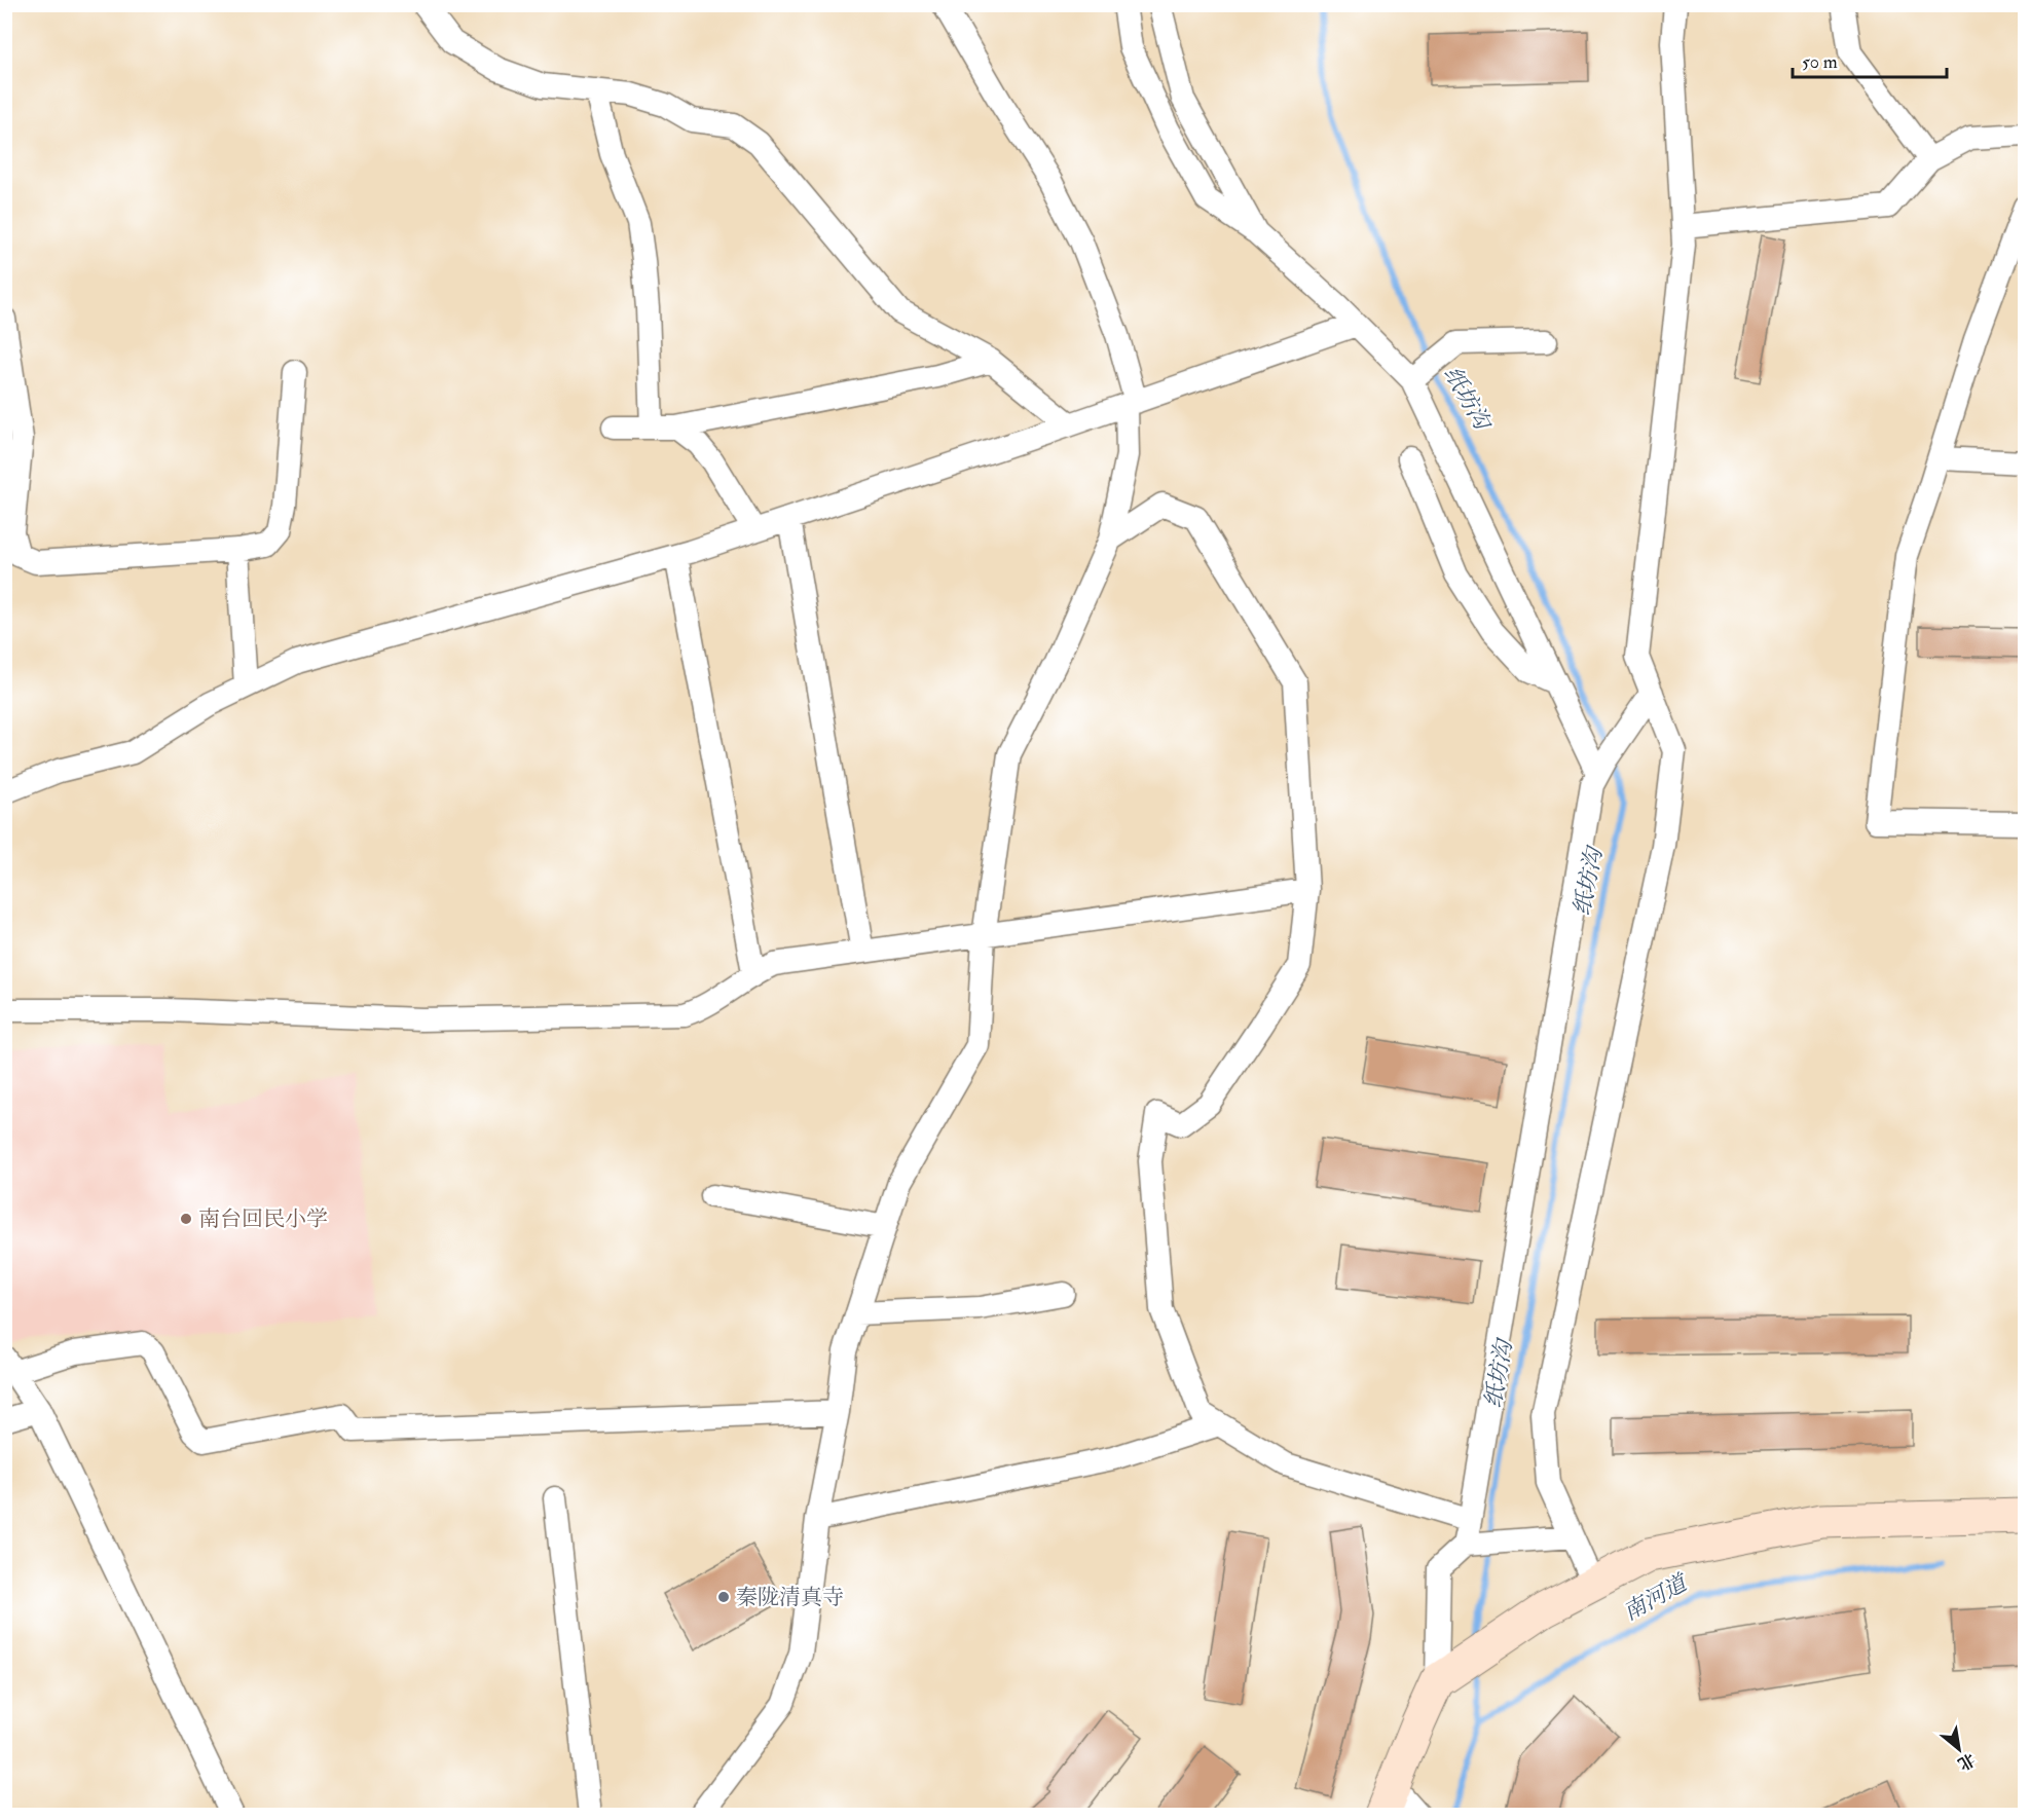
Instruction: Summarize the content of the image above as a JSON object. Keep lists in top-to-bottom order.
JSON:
{
  "water": ["纸坊沟", "南河道"],
  "places": ["南台回民小学", "秦陇清真寺"],
  "scale_bar": "50 m",
  "north": "bottom right"
}
